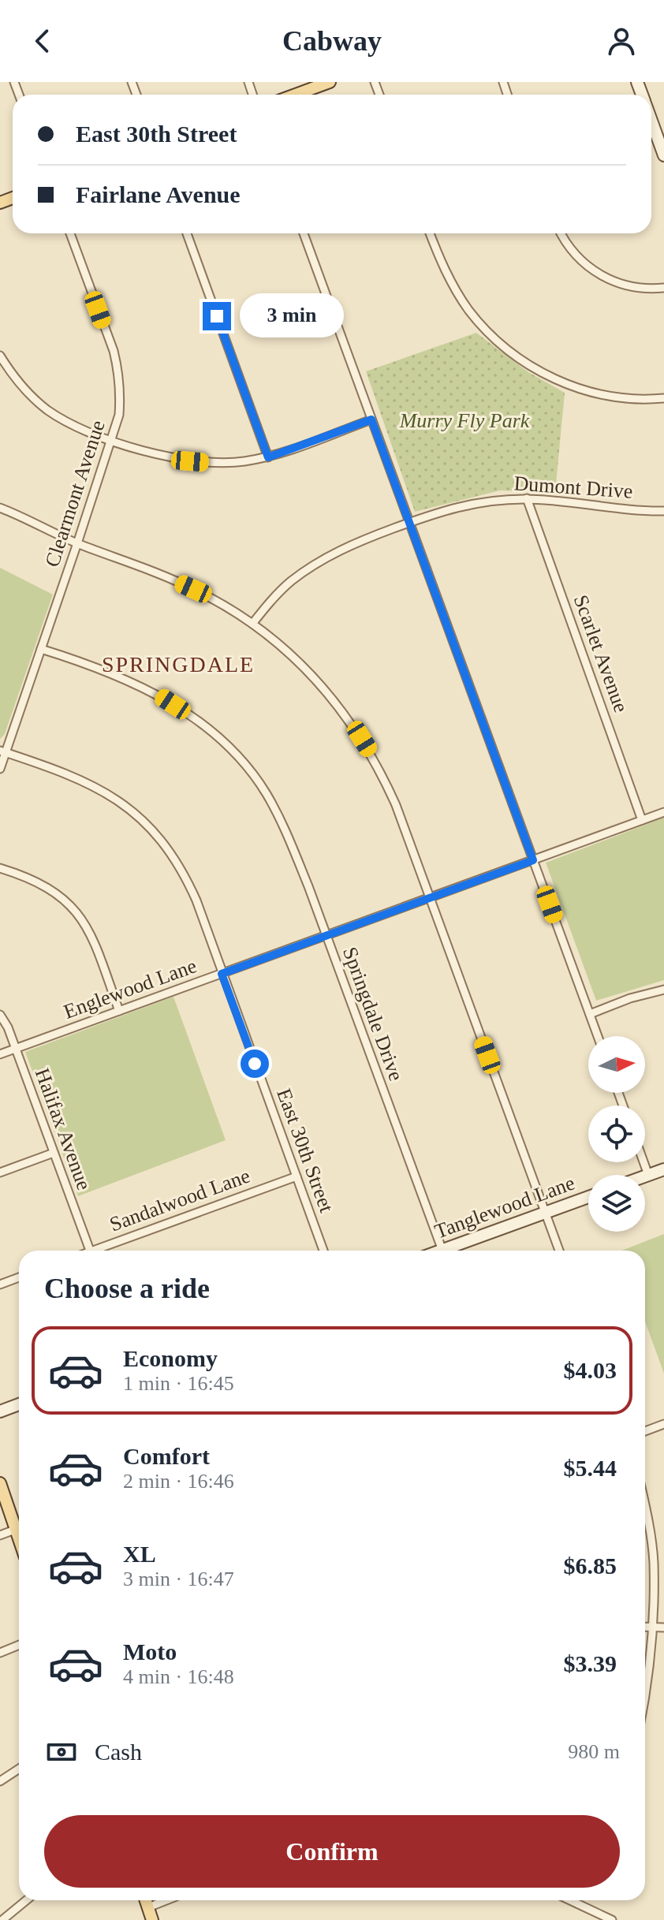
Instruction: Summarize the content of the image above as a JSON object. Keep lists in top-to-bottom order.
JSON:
{
  "streets": {
    "main road": ["Tanglewood Lane"],
    "street": [
      "Dumont Drive",
      "Clearmont Avenue",
      "Scarlet Avenue",
      "Englewood Lane",
      "Springdale Drive",
      "Halifax Avenue",
      "East 30th Street",
      "Sandalwood Lane"
    ]
  },
  "crossings": [
    ["Dumont Drive", "Scarlet Avenue"],
    ["Clearmont Avenue", "Springdale Drive"],
    ["Clearmont Avenue", "East 30th Street"],
    ["Scarlet Avenue", "Englewood Lane"],
    ["Englewood Lane", "Springdale Drive"],
    ["Englewood Lane", "Halifax Avenue"],
    ["Englewood Lane", "East 30th Street"],
    ["East 30th Street", "Sandalwood Lane"]
  ],
  "districts": ["SPRINGDALE"],
  "parks": ["Murry Fly Park"],
  "north": "right",
  "page": {
    "header": "Cabway",
    "banner": ["East 30th Street", "Fairlane Avenue"],
    "bubble": "3 min",
    "heading": "Choose a ride",
    "list": [
      {
        "name": "Economy",
        "note": "1 min · 16:45",
        "value": "$4.03"
      },
      {
        "name": "Comfort",
        "note": "2 min · 16:46",
        "value": "$5.44"
      },
      {
        "name": "XL",
        "note": "3 min · 16:47",
        "value": "$6.85"
      },
      {
        "name": "Moto",
        "note": "4 min · 16:48",
        "value": "$3.39"
      }
    ],
    "pay": ["Cash", "980 m"],
    "buttons": "Confirm"
  }
}
